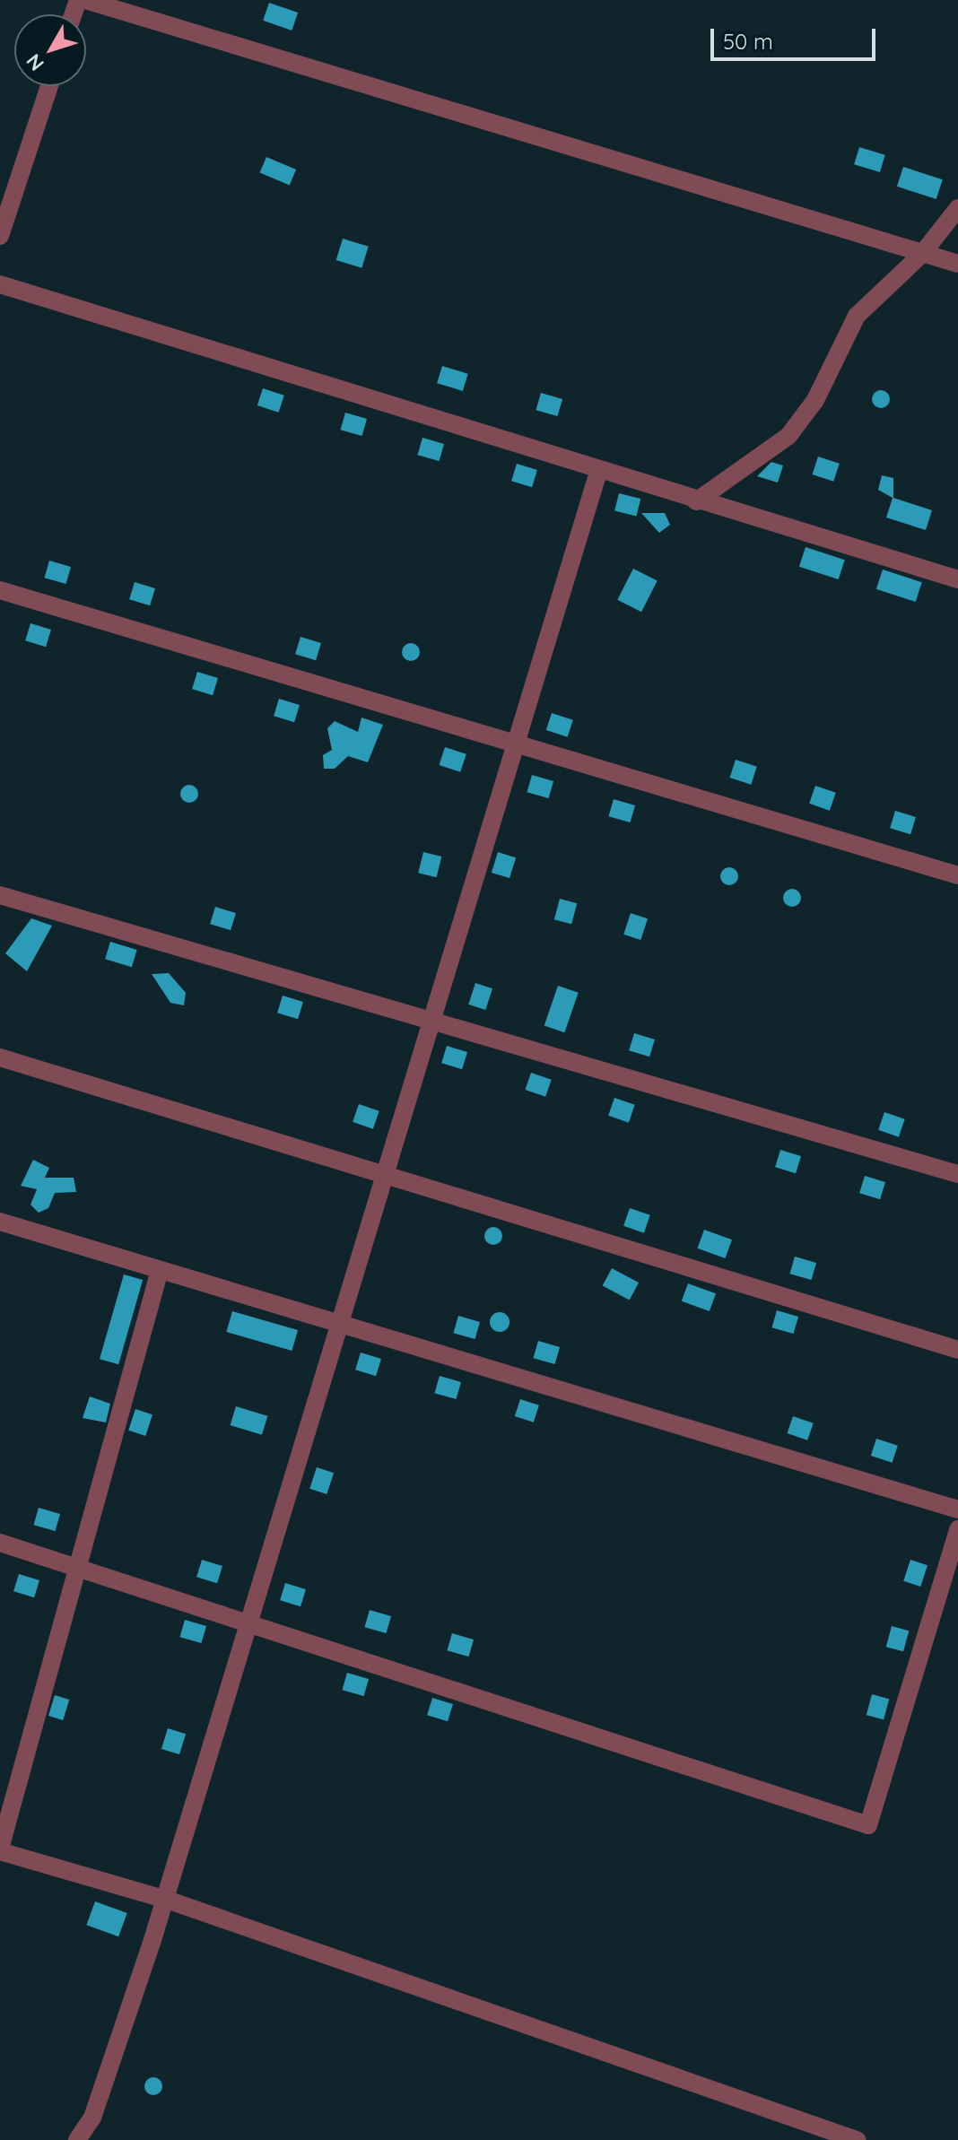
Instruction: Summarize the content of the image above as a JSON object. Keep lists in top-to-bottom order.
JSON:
{
  "scale_bar": "50 m",
  "north": "bottom left"
}
